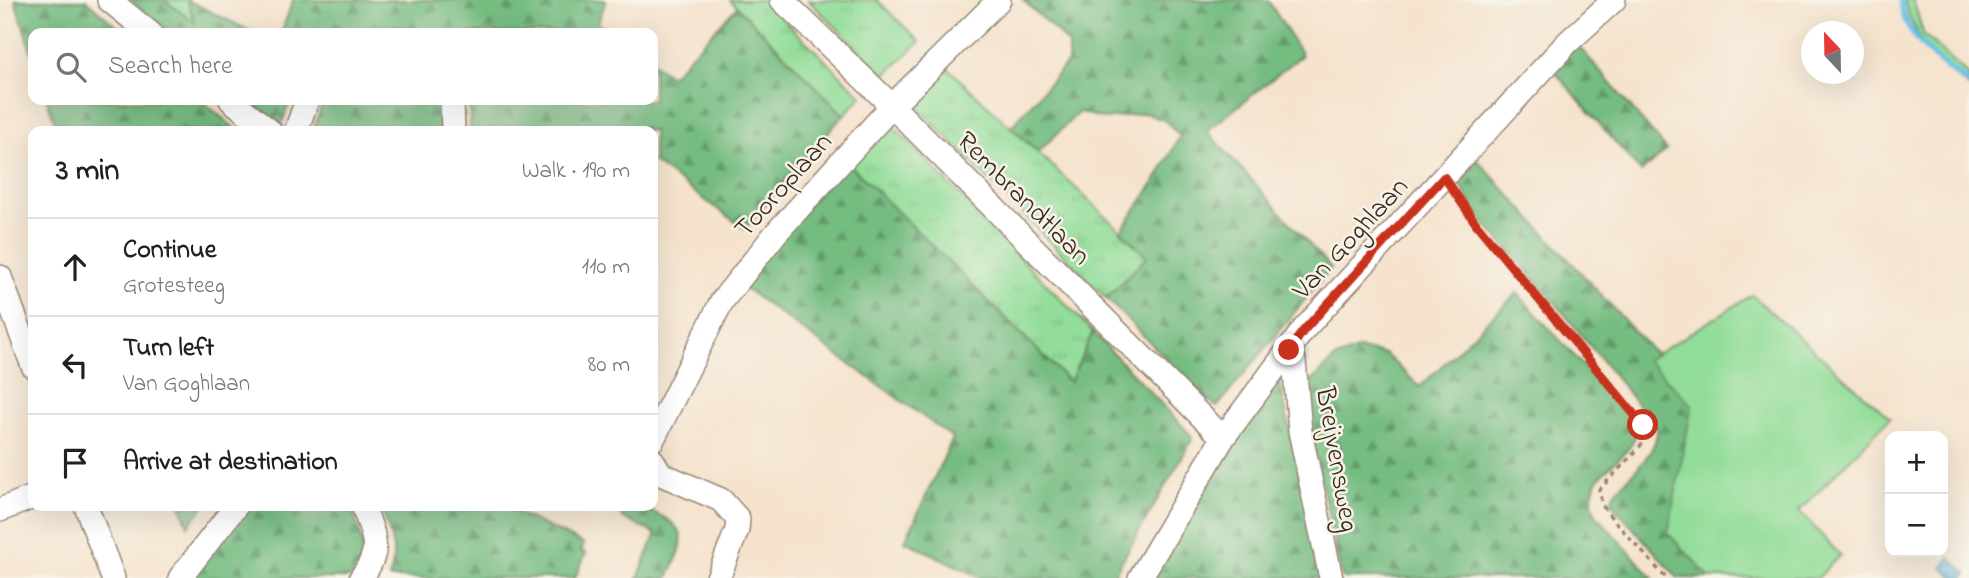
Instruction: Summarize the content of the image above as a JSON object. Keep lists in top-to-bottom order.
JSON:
{
  "streets": {
    "street": [
      "Tooroplaan",
      "Rembrandtlaan",
      "Van Goghlaan",
      "Breijvensweg"
    ]
  },
  "crossings": [
    ["Tooroplaan", "Rembrandtlaan"],
    ["Rembrandtlaan", "Van Goghlaan"],
    ["Van Goghlaan", "Breijvensweg"]
  ],
  "north": "top",
  "page": {
    "search": "Search here",
    "heading": ["3 min", "Walk · 190 m"],
    "list": [
      ["Continue", "Grotesteeg", "110 m"],
      ["Turn left", "Van Goghlaan", "80 m"],
      "Arrive at destination"
    ],
    "map_buttons": ["+", "−"]
  }
}
